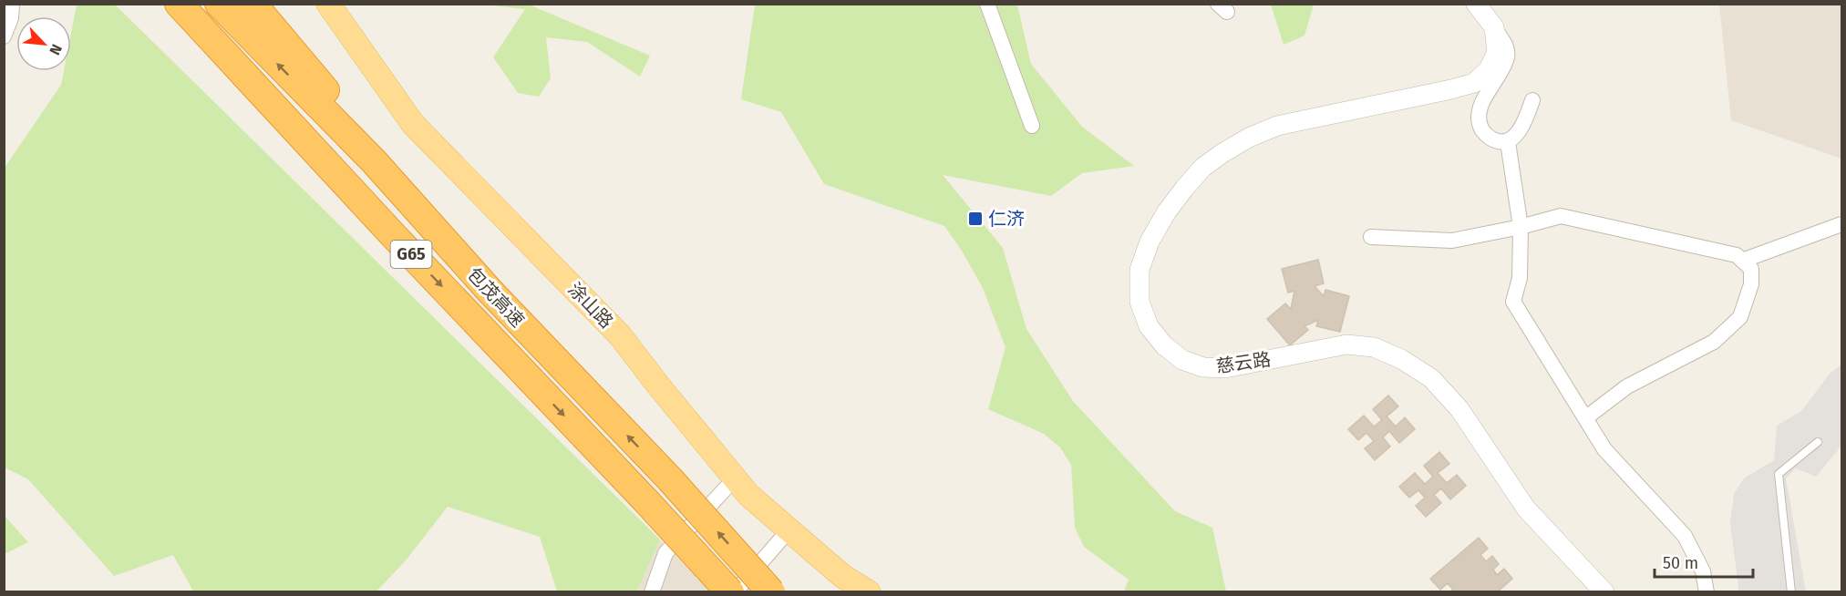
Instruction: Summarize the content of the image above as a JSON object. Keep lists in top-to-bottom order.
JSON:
{
  "streets": {
    "highway": ["G65", "包茂高速"],
    "main road": ["涂山路"],
    "street": ["慈云路"]
  },
  "places": {
    "transit": ["仁济"]
  },
  "scale_bar": "50 m",
  "north": "bottom right"
}
